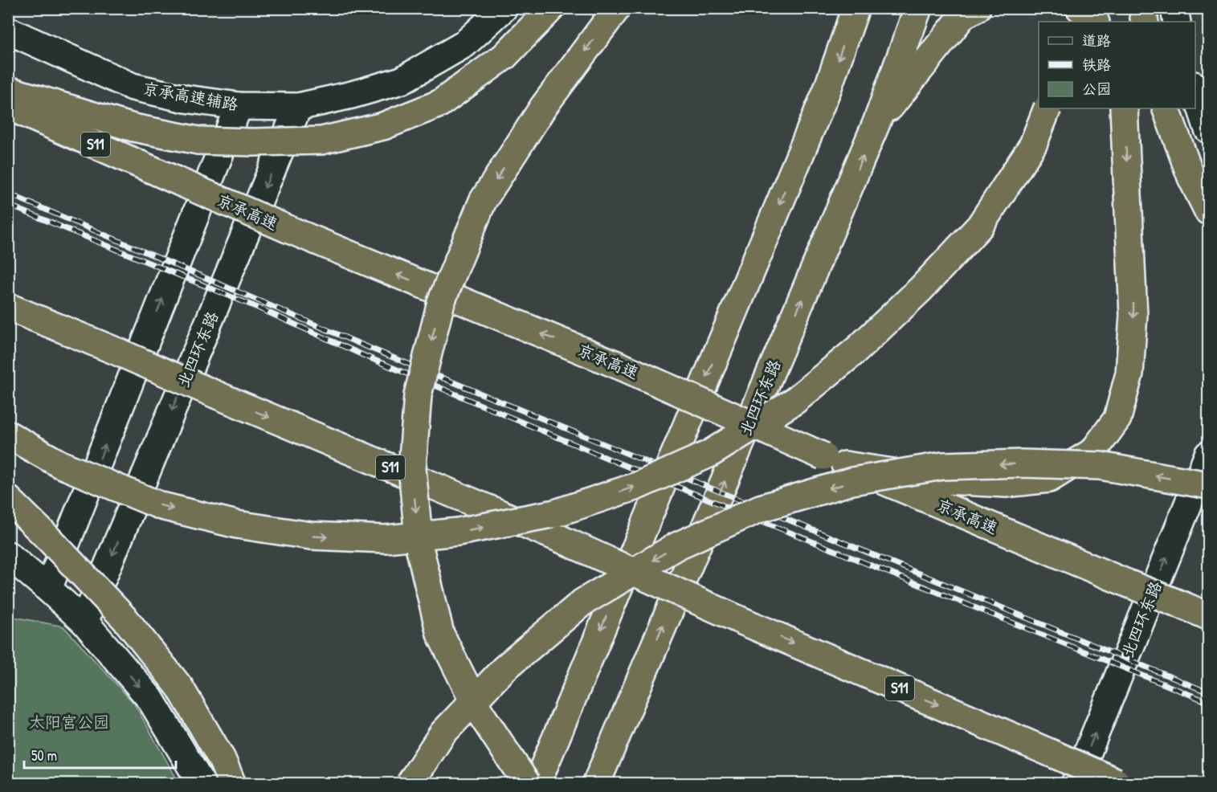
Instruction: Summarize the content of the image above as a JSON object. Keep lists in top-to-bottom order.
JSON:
{
  "streets": {
    "highway": ["S11", "京承高速", "北四环东路"],
    "street": ["京承高速辅路"]
  },
  "crossings": [
    ["京承高速辅路", "北四环东路"]
  ],
  "parks": ["太阳宫公园"],
  "legend": ["道路", "铁路", "公园"],
  "scale_bar": "50 m"
}
